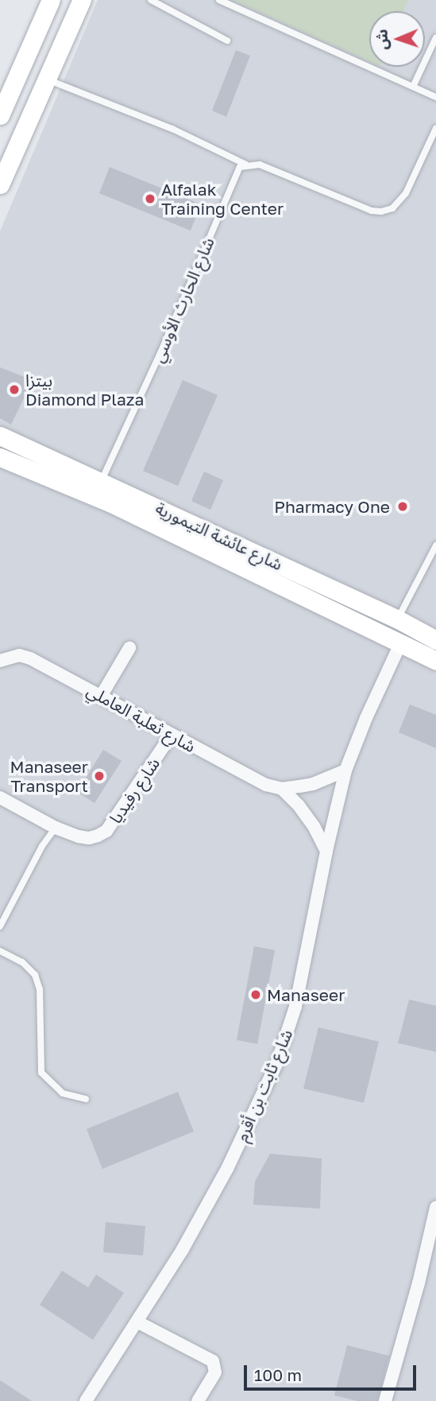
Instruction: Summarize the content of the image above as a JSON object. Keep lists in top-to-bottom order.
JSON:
{
  "streets": {
    "street": [
      "شارع عائشة التيمورية",
      "شارع ثعلبة العاملي",
      "شارع رفيديا",
      "شارع ثابت بن أقرم"
    ],
    "lane": ["شارع الحارث الأوسي"]
  },
  "crossings": [
    ["شارع الحارث الأوسي", "شارع عائشة التيمورية"],
    ["شارع عائشة التيمورية", "شارع ثابت بن أقرم"],
    ["شارع ثعلبة العاملي", "شارع رفيديا"],
    ["شارع ثعلبة العاملي", "شارع ثابت بن أقرم"]
  ],
  "places": [
    "Alfalak Training Center",
    "بيتزا Diamond Plaza",
    "Pharmacy One",
    "Manaseer Transport",
    "Manaseer"
  ],
  "scale_bar": "100 m",
  "north": "left"
}
